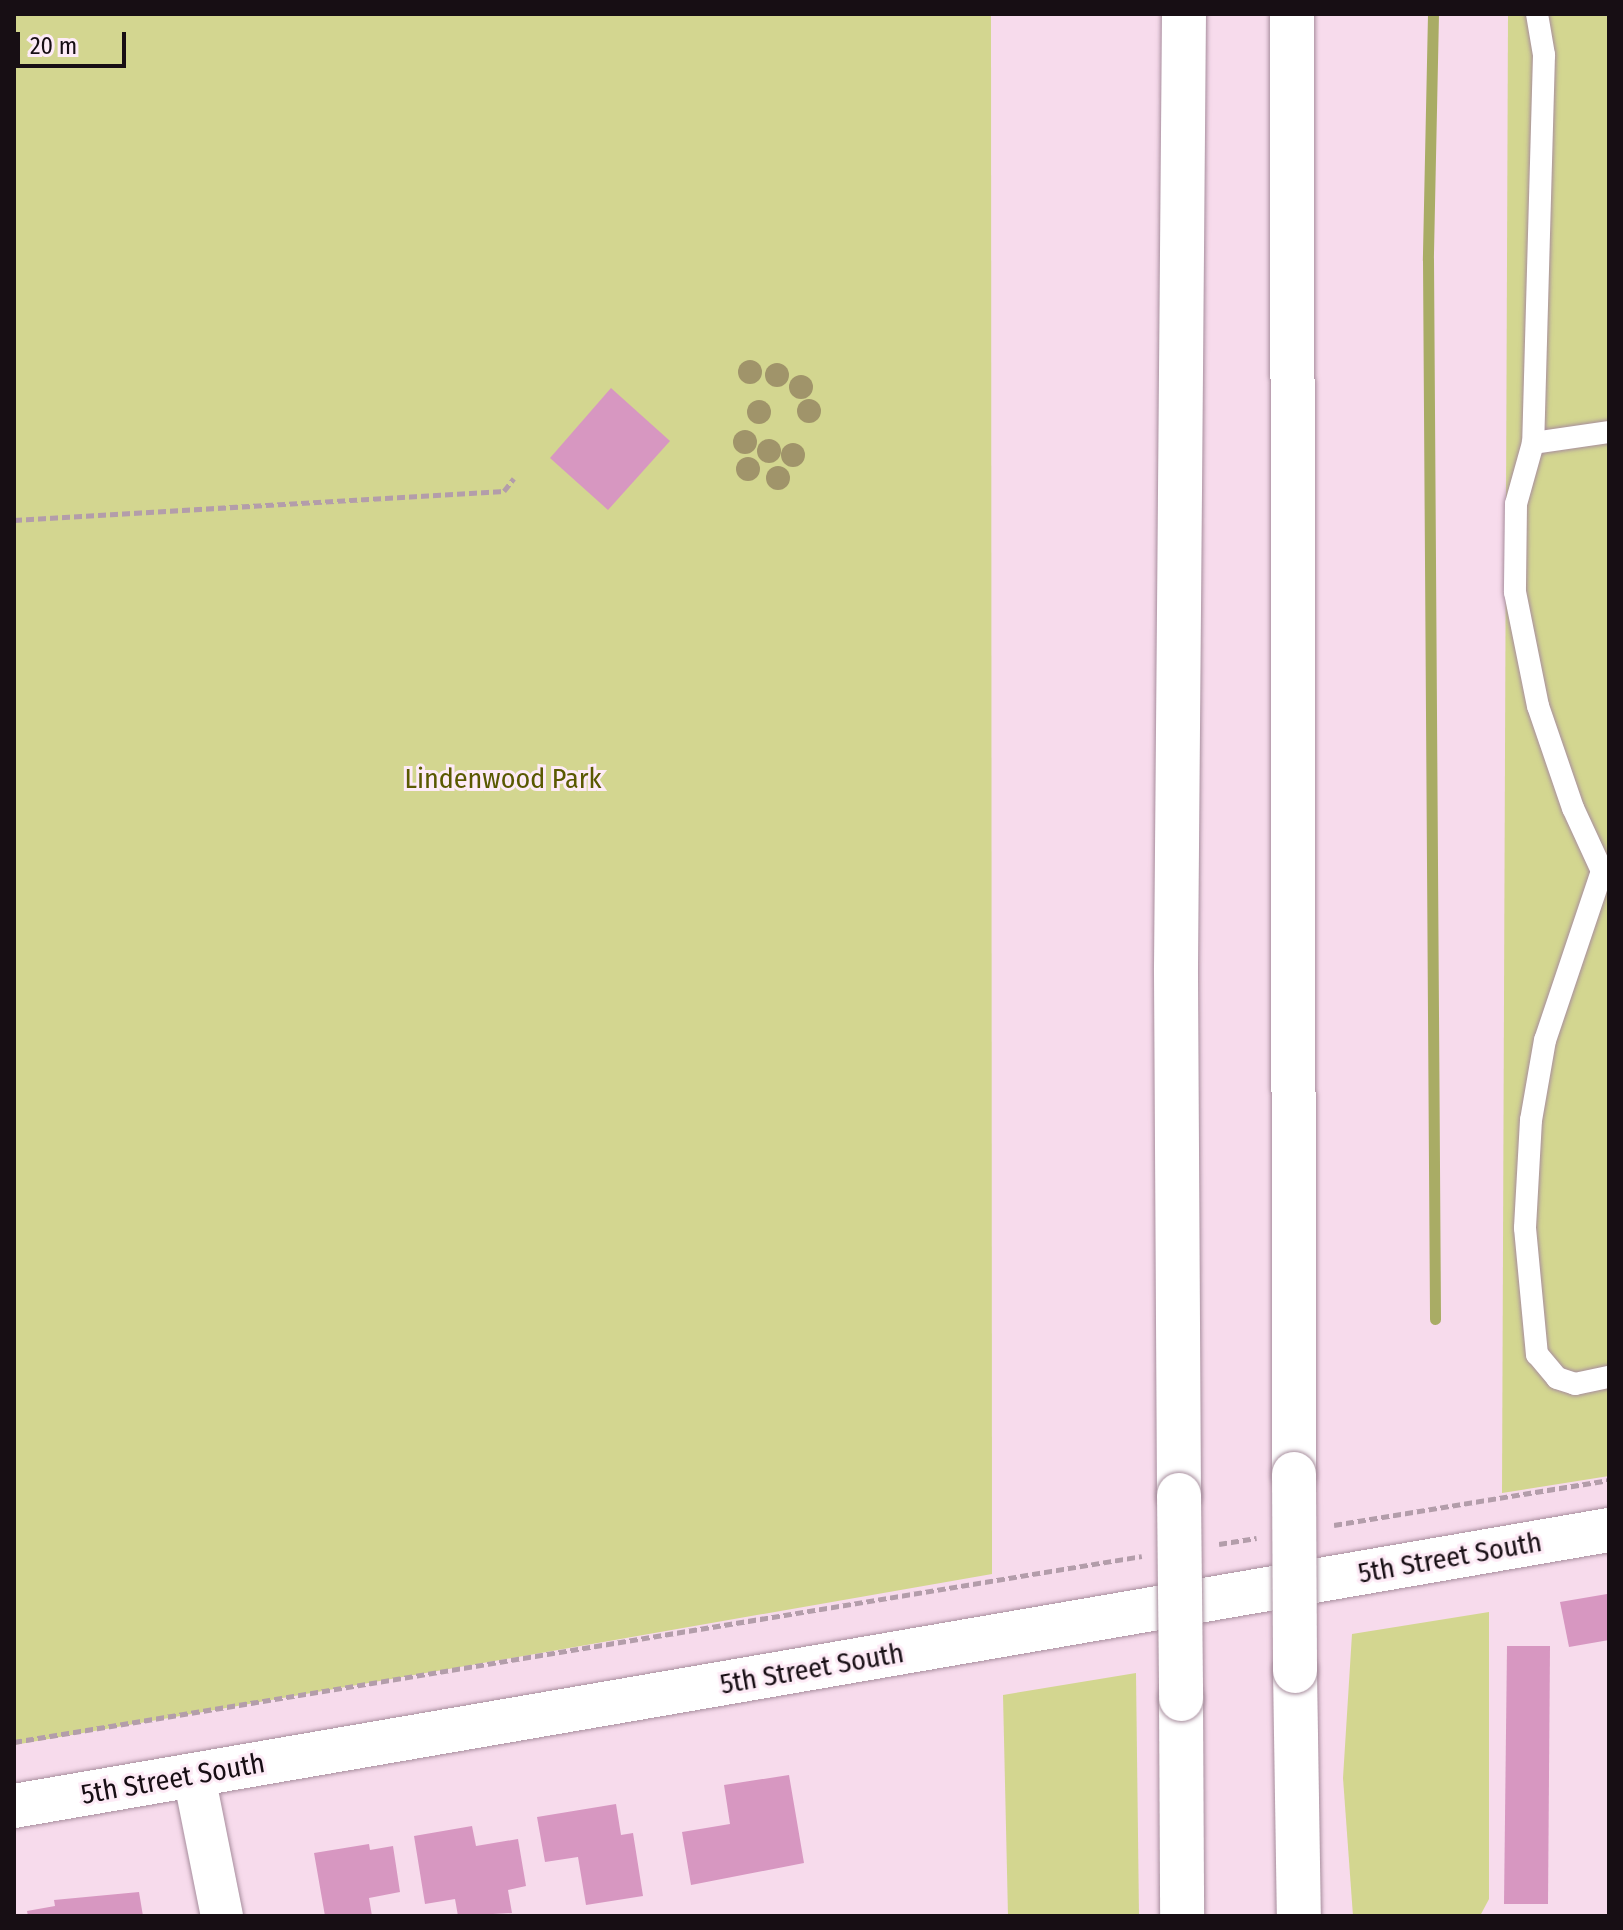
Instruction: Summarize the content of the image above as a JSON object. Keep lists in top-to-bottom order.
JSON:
{
  "streets": {
    "main road": ["5th Street South"]
  },
  "parks": ["Lindenwood Park"],
  "scale_bar": "20 m"
}
